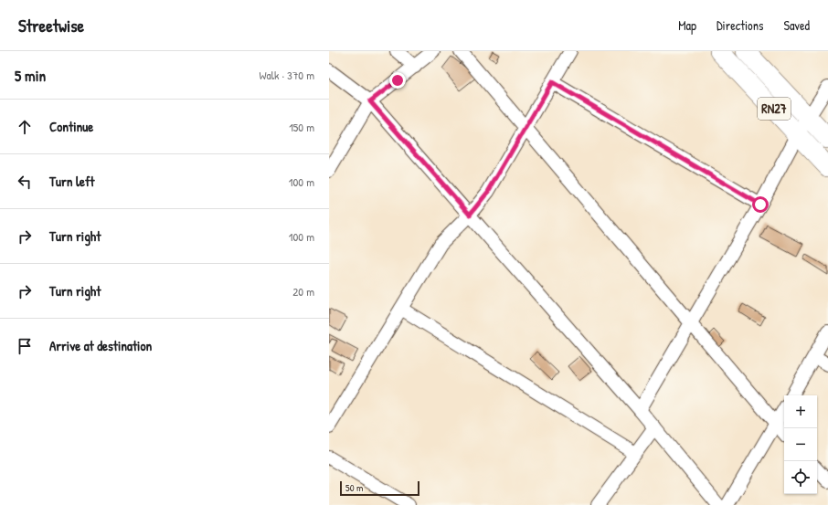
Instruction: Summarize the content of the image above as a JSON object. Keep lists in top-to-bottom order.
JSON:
{
  "streets": {
    "main road": ["RN27"]
  },
  "scale_bar": "50 m",
  "page": {
    "header": "Streetwise",
    "nav": ["Map", "Directions", "Saved"],
    "heading": ["5 min", "Walk · 370 m"],
    "list": [
      ["Continue", "150 m"],
      ["Turn left", "100 m"],
      ["Turn right", "100 m"],
      ["Turn right", "20 m"],
      "Arrive at destination"
    ],
    "map_buttons": ["+", "−"],
    "scale": "50 m"
  }
}
